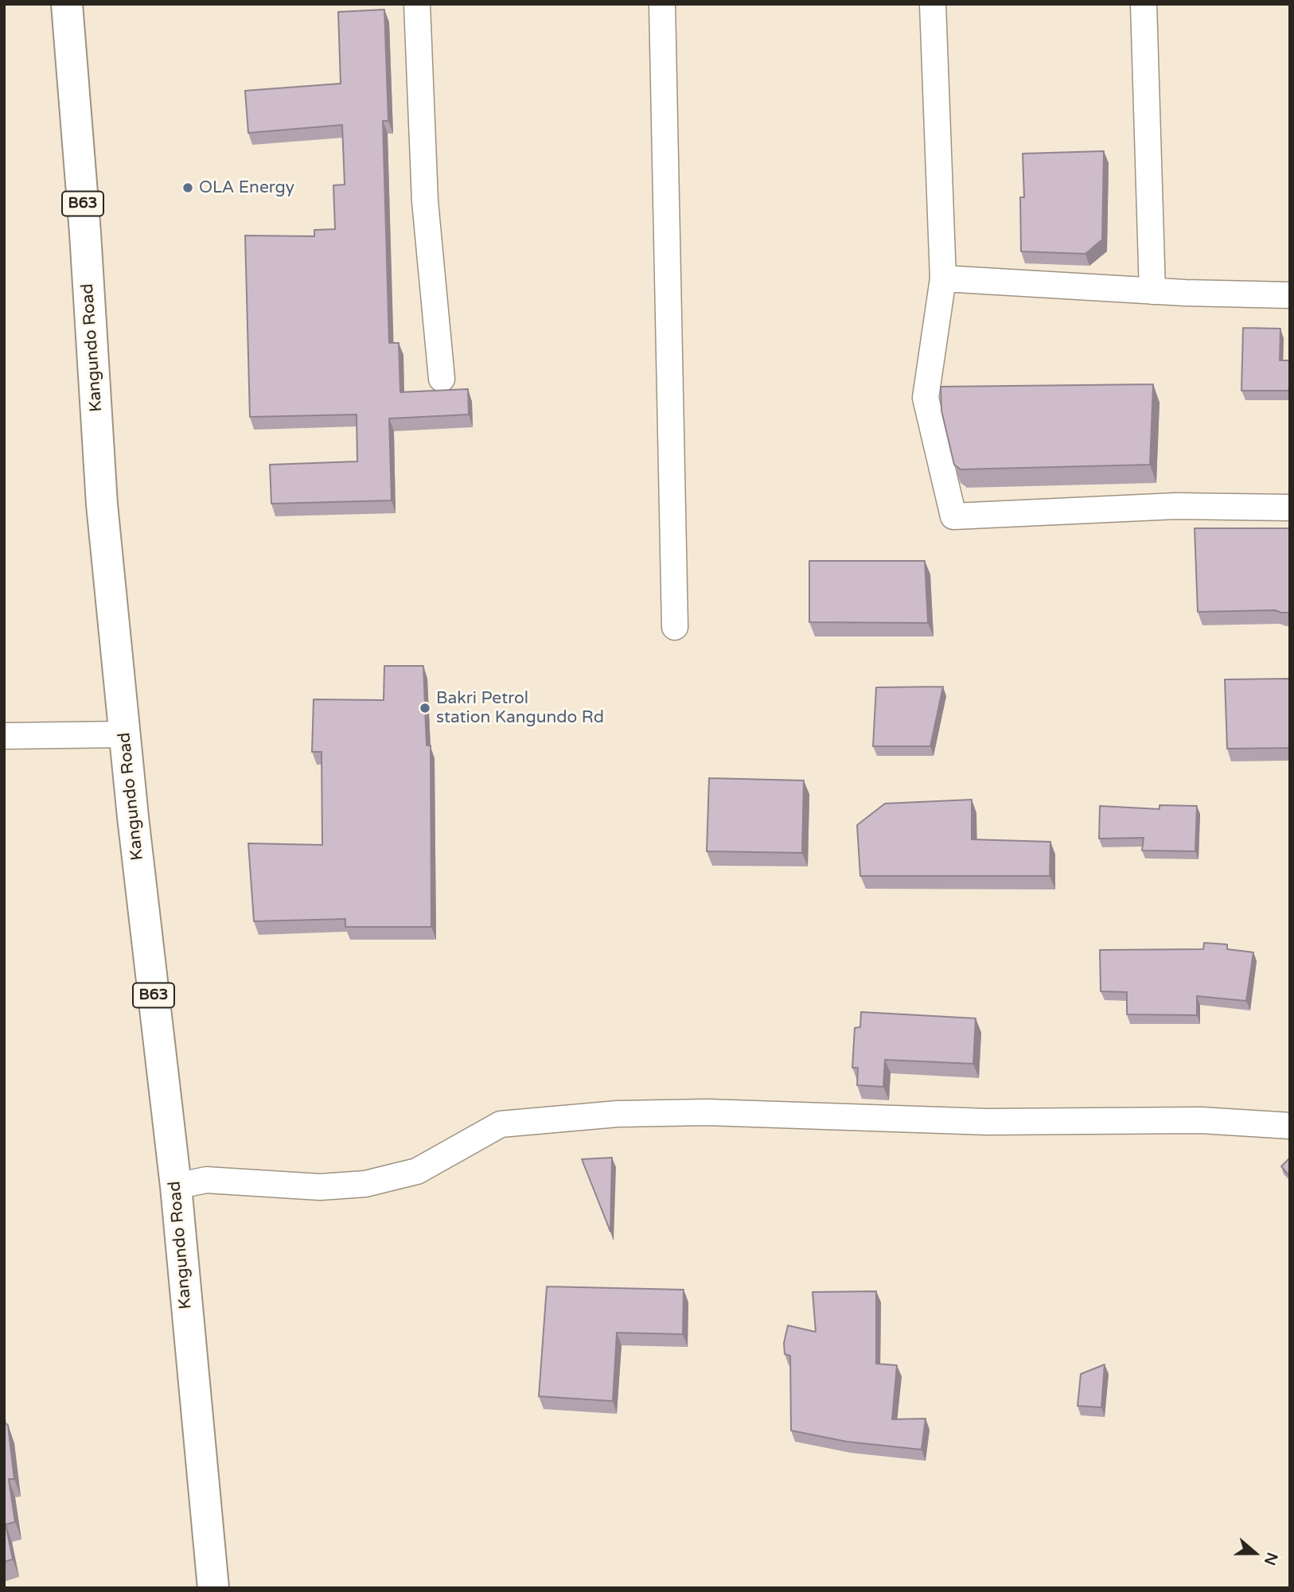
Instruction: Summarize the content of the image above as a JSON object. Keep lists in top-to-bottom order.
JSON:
{
  "streets": {
    "highway": ["B63", "Kangundo Road"]
  },
  "places": ["OLA Energy", "Bakri Petrol station Kangundo Rd"],
  "north": "right"
}
